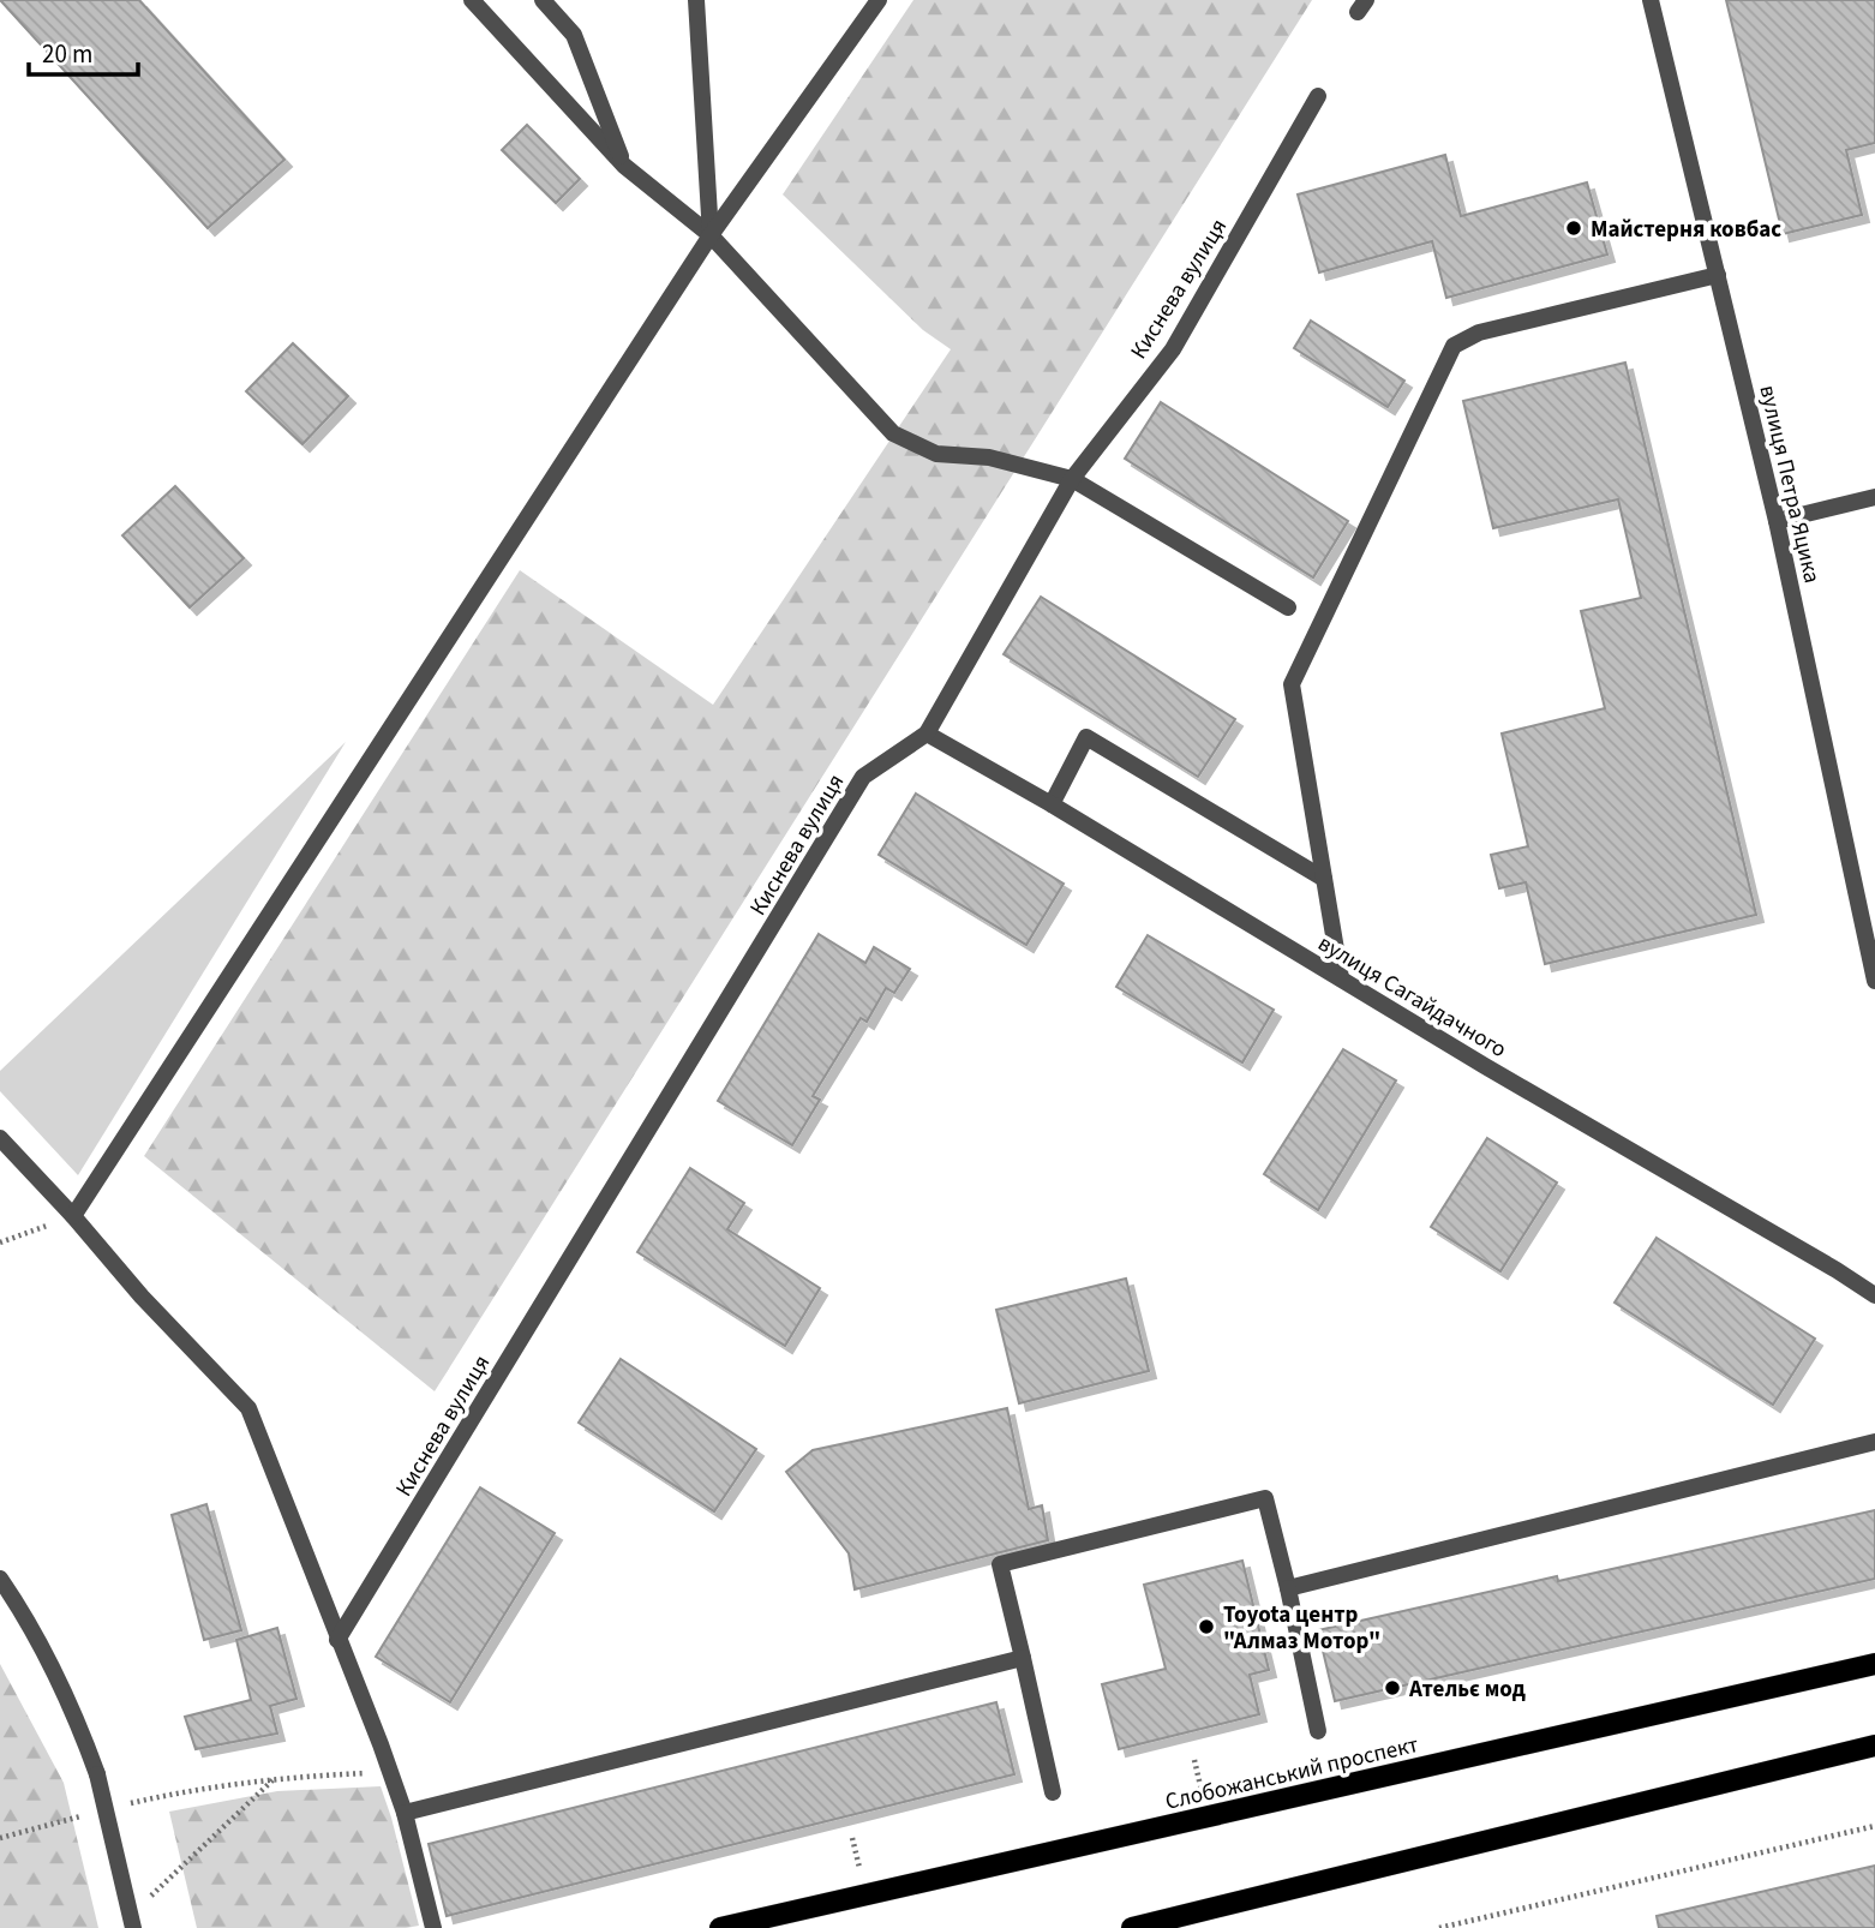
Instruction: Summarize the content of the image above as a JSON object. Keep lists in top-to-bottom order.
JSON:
{
  "streets": {
    "main road": ["Слобожанський проспект"],
    "street": ["Киснева вулиця", "вулиця Петра Яцика", "вулиця Сагайдачного"]
  },
  "crossings": [
    ["Киснева вулиця", "вулиця Сагайдачного"]
  ],
  "places": ["Майстерня ковбас", "Toyota центр \"Алмаз Мотор\"", "Ательє мод"],
  "scale_bar": "20 m"
}
